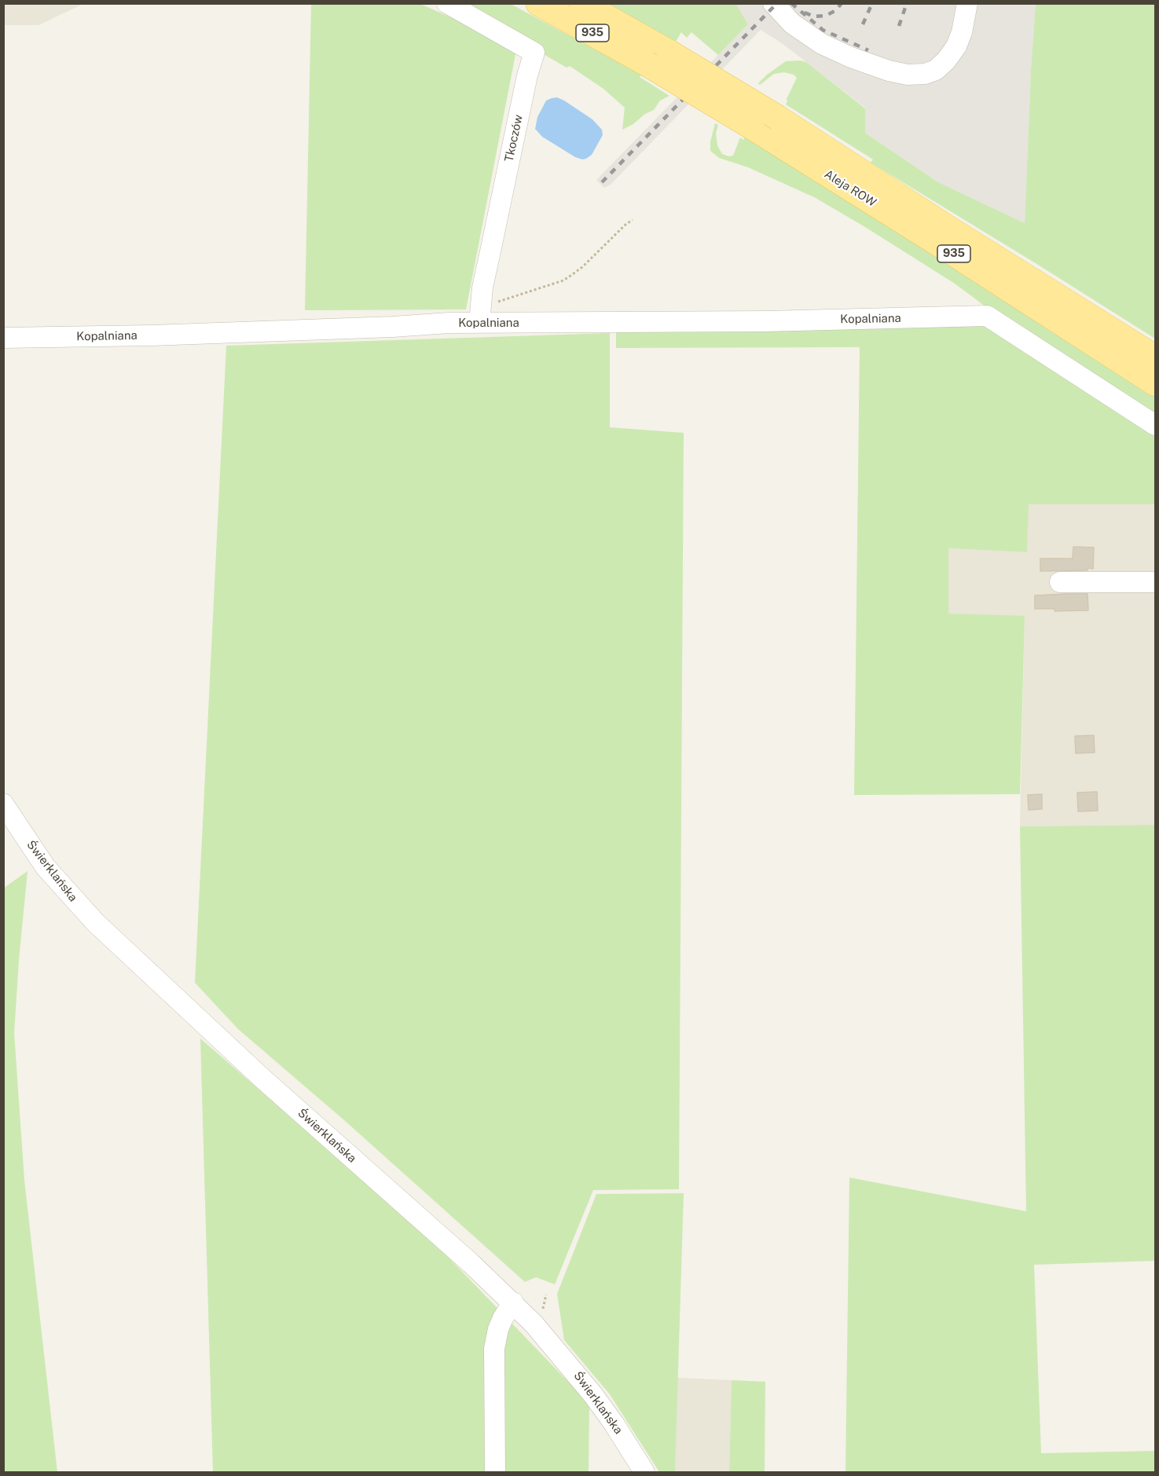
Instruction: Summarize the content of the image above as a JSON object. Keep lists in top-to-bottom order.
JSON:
{
  "streets": {
    "main road": ["935", "Aleja ROW"],
    "street": ["Tkoczów", "Kopalniana", "Świerklańska"]
  },
  "crossings": [
    ["Tkoczów", "Kopalniana"]
  ]
}
